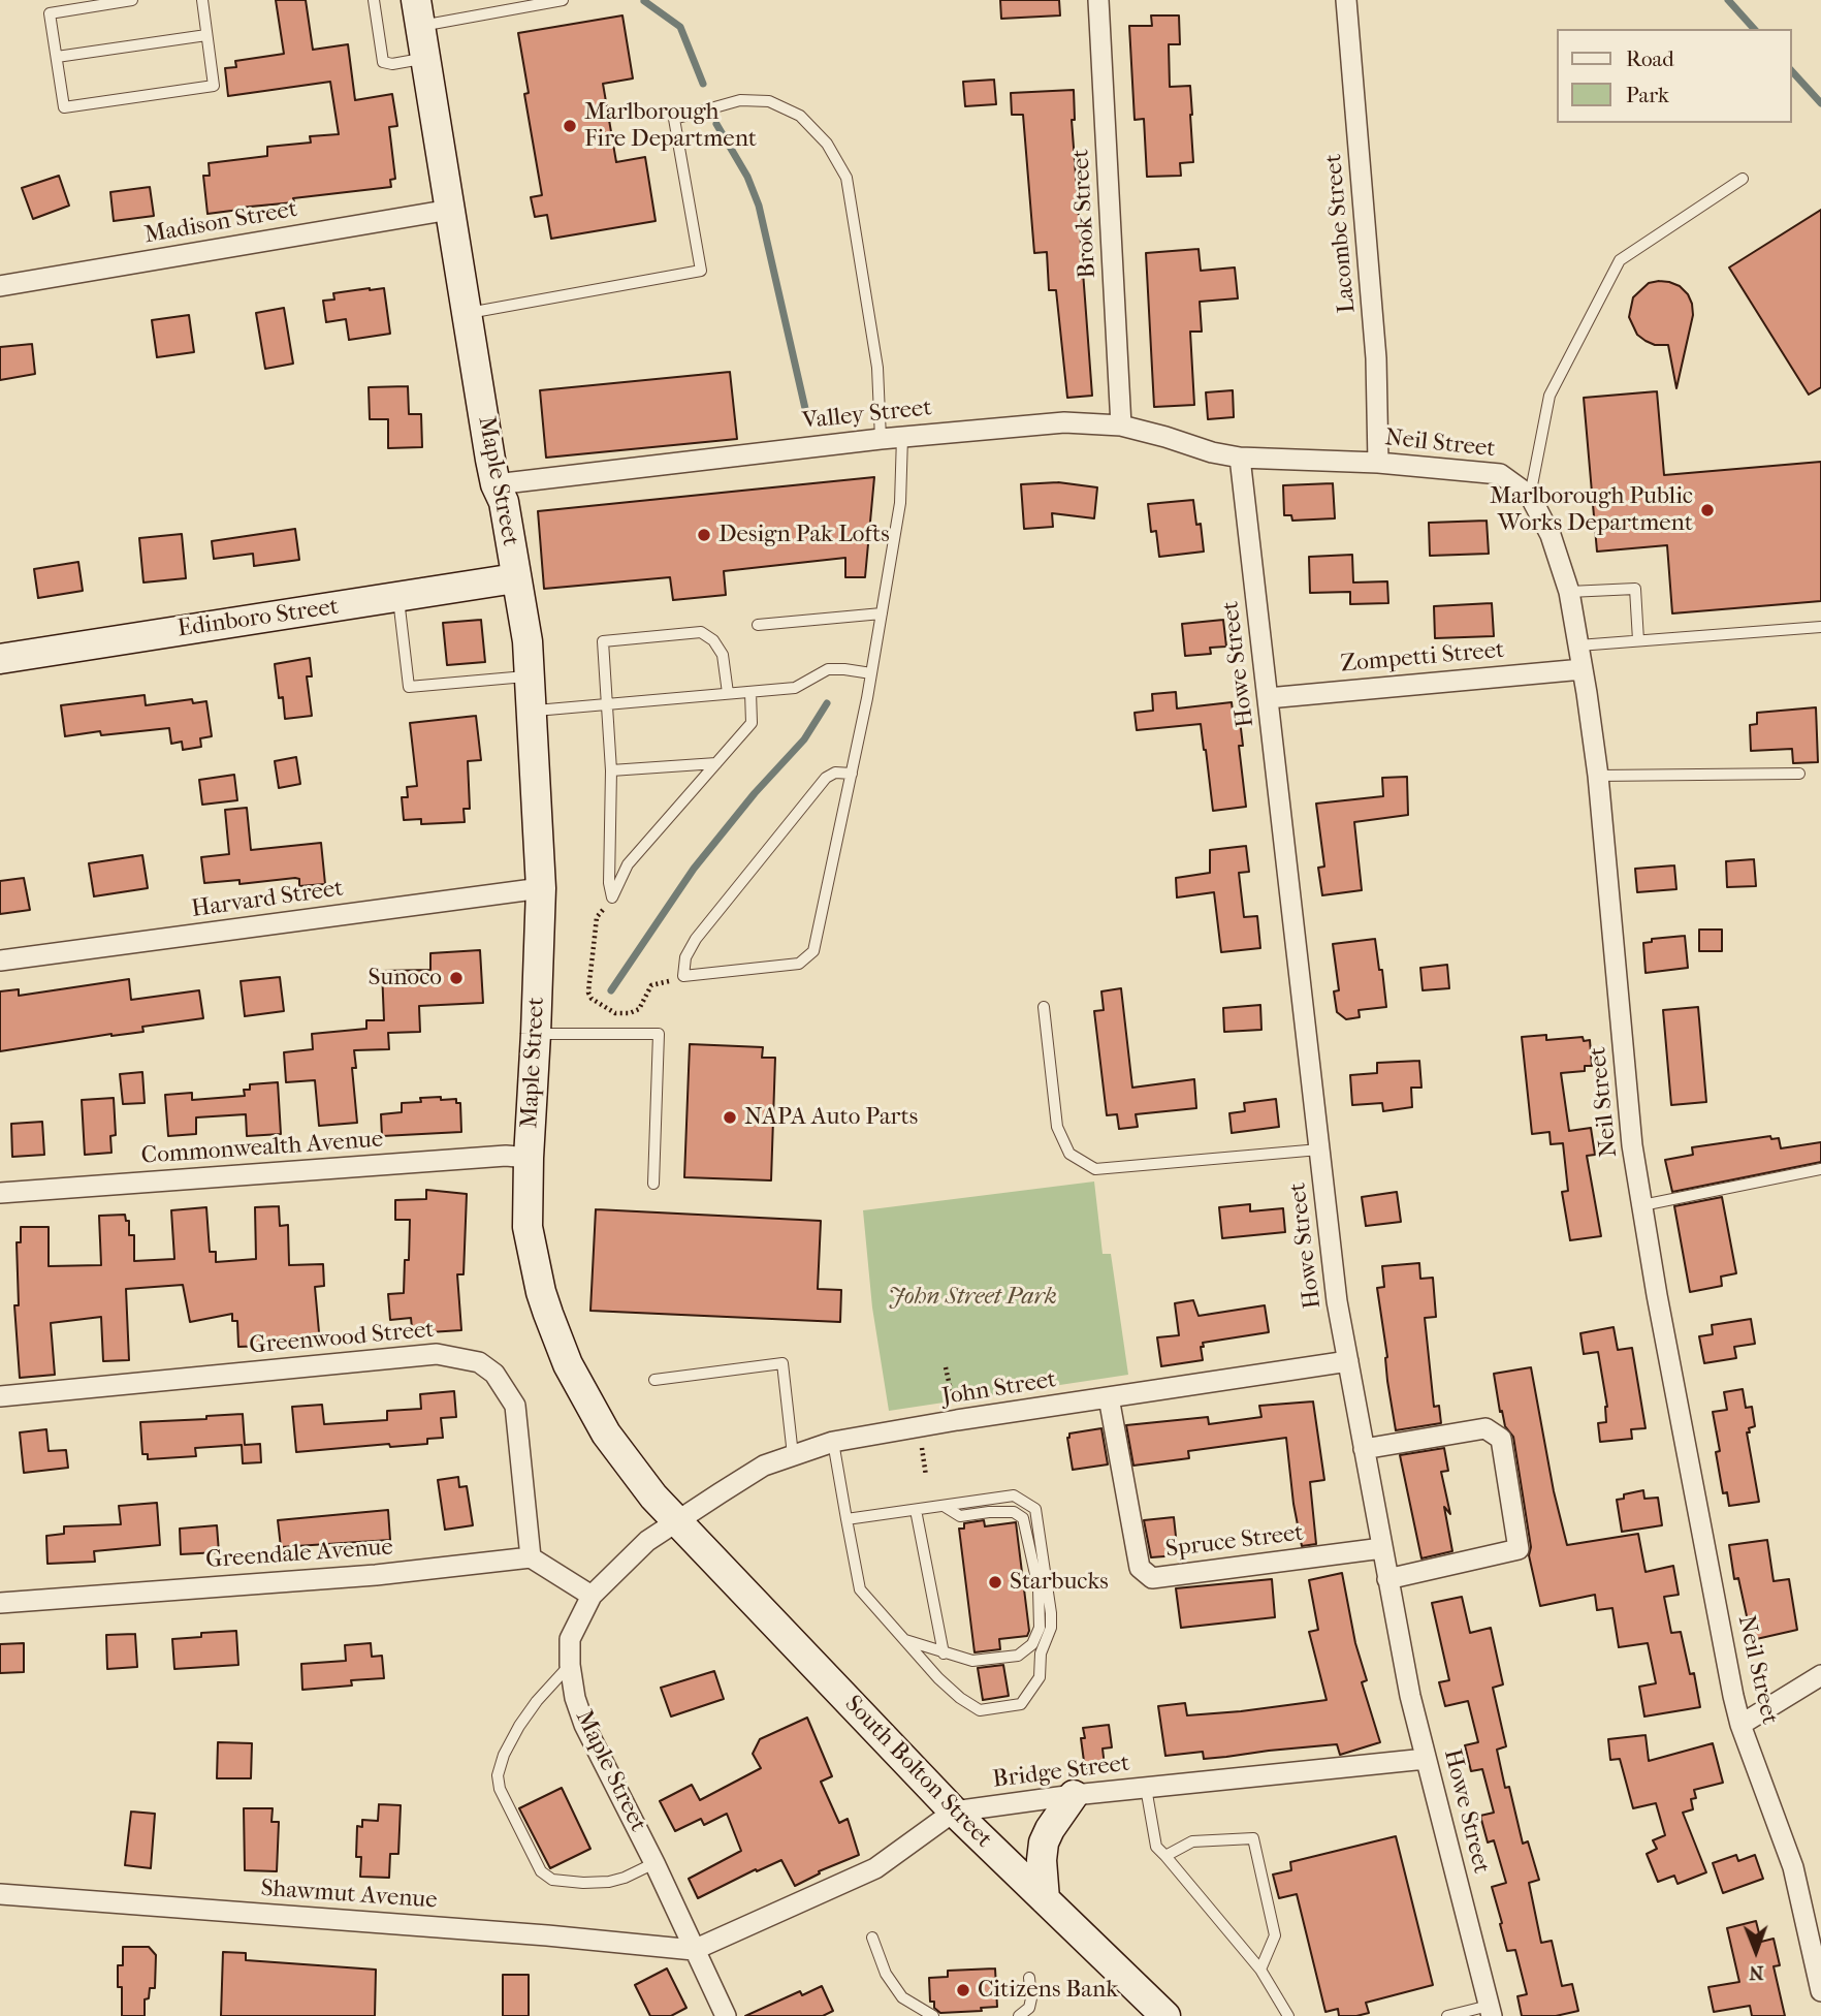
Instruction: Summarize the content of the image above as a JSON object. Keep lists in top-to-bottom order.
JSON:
{
  "streets": {
    "main road": ["Maple Street", "Edinboro Street", "South Bolton Street"],
    "street": [
      "Brook Street",
      "Madison Street",
      "Lacombe Street",
      "Valley Street",
      "Neil Street",
      "Zompetti Street",
      "Howe Street",
      "Harvard Street",
      "Commonwealth Avenue",
      "Greenwood Street",
      "John Street",
      "Spruce Street",
      "Greendale Avenue",
      "Bridge Street",
      "Shawmut Avenue"
    ]
  },
  "crossings": [
    ["Brook Street", "Valley Street"],
    ["Madison Street", "Maple Street"],
    ["Lacombe Street", "Neil Street"],
    ["Valley Street", "Neil Street"],
    ["Valley Street", "Maple Street"],
    ["Valley Street", "Howe Street"],
    ["Neil Street", "Zompetti Street"],
    ["Neil Street", "Howe Street"],
    ["Maple Street", "Edinboro Street"],
    ["Maple Street", "Harvard Street"],
    ["Maple Street", "Commonwealth Avenue"],
    ["Maple Street", "John Street"],
    ["Maple Street", "South Bolton Street"],
    ["Maple Street", "Bridge Street"],
    ["Maple Street", "Shawmut Avenue"],
    ["Zompetti Street", "Howe Street"],
    ["Howe Street", "John Street"],
    ["Howe Street", "Spruce Street"],
    ["Howe Street", "Bridge Street"],
    ["Greenwood Street", "Greendale Avenue"],
    ["John Street", "Spruce Street"],
    ["John Street", "South Bolton Street"],
    ["South Bolton Street", "Bridge Street"],
    ["Bridge Street", "Shawmut Avenue"]
  ],
  "parks": ["John Street Park"],
  "places": [
    "Marlborough Fire Department",
    "Marlborough Public Works Department",
    "Design Pak Lofts",
    "Sunoco",
    "NAPA Auto Parts",
    "Starbucks",
    "Citizens Bank"
  ],
  "legend": ["Road", "Park"],
  "north": "bottom"
}
